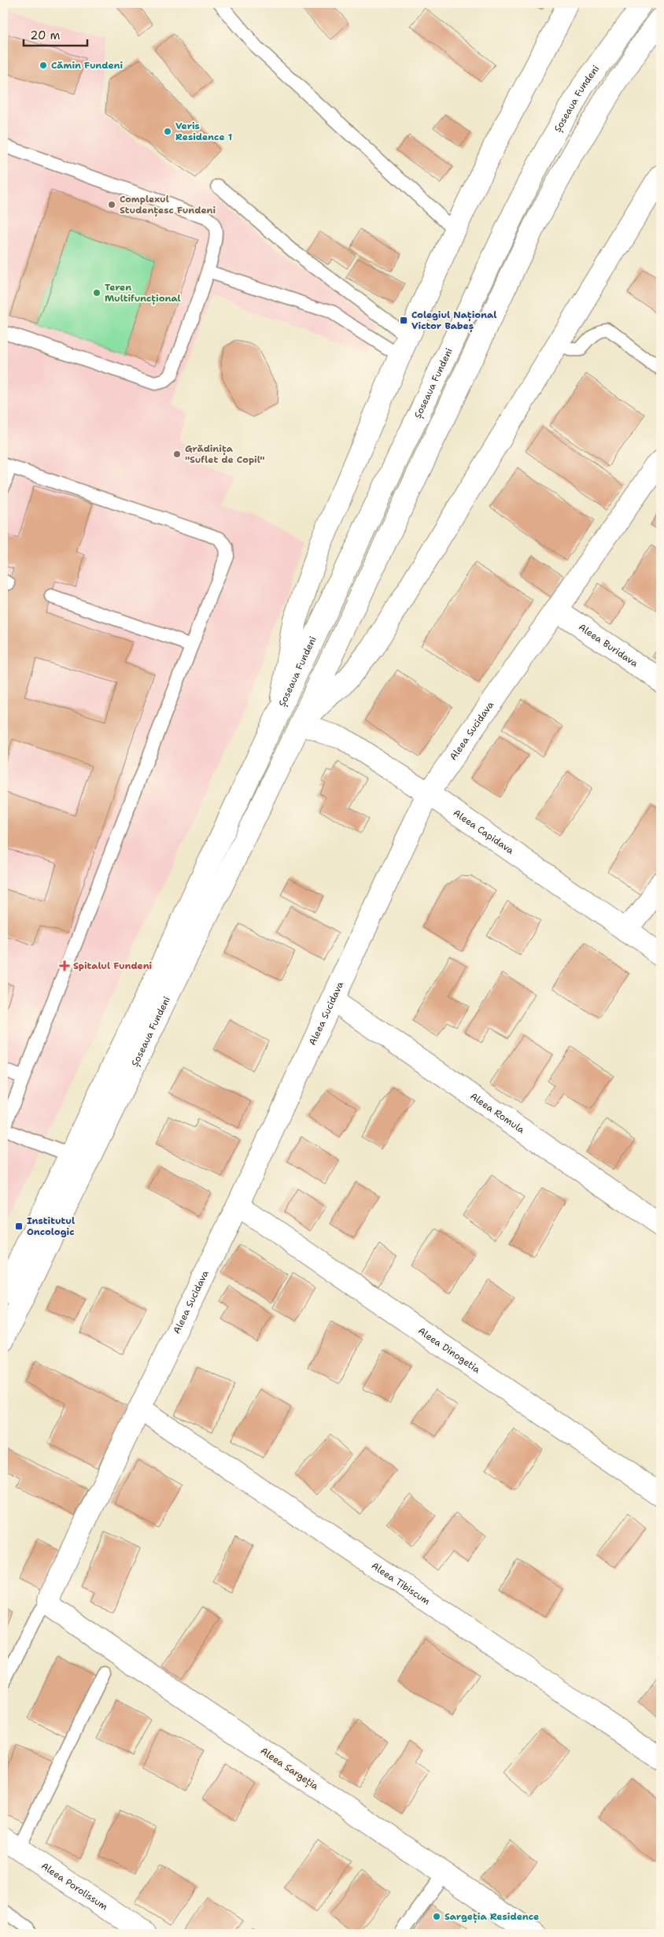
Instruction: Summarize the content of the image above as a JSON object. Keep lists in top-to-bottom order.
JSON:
{
  "streets": {
    "street": [
      "Șoseaua Fundeni",
      "Aleea Buridava",
      "Aleea Sucidava",
      "Aleea Capidava",
      "Aleea Romula",
      "Aleea Dinogetia",
      "Aleea Tibiscum",
      "Aleea Sargeția",
      "Aleea Porolissum"
    ]
  },
  "crossings": [
    ["Șoseaua Fundeni", "Aleea Capidava"],
    ["Aleea Buridava", "Aleea Sucidava"],
    ["Aleea Sucidava", "Aleea Capidava"],
    ["Aleea Sucidava", "Aleea Romula"],
    ["Aleea Sucidava", "Aleea Dinogetia"],
    ["Aleea Sucidava", "Aleea Tibiscum"],
    ["Aleea Sucidava", "Aleea Sargeția"]
  ],
  "places": {
    "other": [
      "Cămin Fundeni",
      "Veris Residence 1",
      "Complexul Studențesc Fundeni",
      "Teren Multifuncțional",
      "Grădinița \"Suflet de Copil\"",
      "Sargeția Residence"
    ],
    "transit": ["Colegiul Național Victor Babeș", "Institutul Oncologic"],
    "health": ["Spitalul Fundeni"]
  },
  "scale_bar": "20 m"
}
